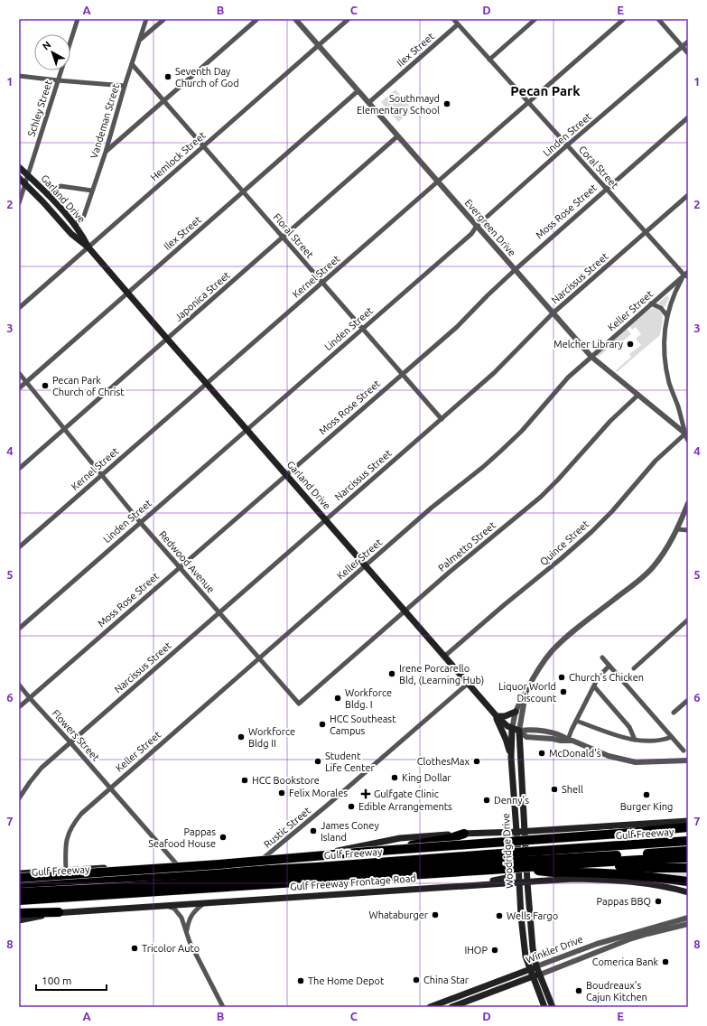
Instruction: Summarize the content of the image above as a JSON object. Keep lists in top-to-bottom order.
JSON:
{
  "streets": {
    "highway": ["Gulf Freeway"],
    "main road": [
      "Garland Drive",
      "Woodridge Drive",
      "Gulf Freeway Frontage Road",
      "Winkler Drive"
    ],
    "street": [
      "Ilex Street",
      "Schley Street",
      "Vandeman Street",
      "Linden Street",
      "Hemlock Street",
      "Coral Street",
      "Moss Rose Street",
      "Evergreen Drive",
      "Floral Street",
      "Kernel Street",
      "Narcissus Street",
      "Japonica Street",
      "Keller Street",
      "Quince Street",
      "Palmetto Street",
      "Redwood Avenue",
      "Flowers Street",
      "Rustic Street"
    ]
  },
  "crossings": [
    ["Ilex Street", "Coral Street"],
    ["Ilex Street", "Garland Drive"],
    ["Ilex Street", "Evergreen Drive"],
    ["Ilex Street", "Floral Street"],
    ["Ilex Street", "Redwood Avenue"],
    ["Schley Street", "Garland Drive"],
    ["Vandeman Street", "Garland Drive"],
    ["Vandeman Street", "Floral Street"],
    ["Linden Street", "Coral Street"],
    ["Linden Street", "Garland Drive"],
    ["Linden Street", "Evergreen Drive"],
    ["Linden Street", "Floral Street"],
    ["Linden Street", "Redwood Avenue"],
    ["Hemlock Street", "Garland Drive"],
    ["Hemlock Street", "Evergreen Drive"],
    ["Hemlock Street", "Floral Street"],
    ["Coral Street", "Moss Rose Street"],
    ["Coral Street", "Kernel Street"],
    ["Coral Street", "Narcissus Street"],
    ["Coral Street", "Keller Street"],
    ["Garland Drive", "Moss Rose Street"],
    ["Garland Drive", "Kernel Street"],
    ["Garland Drive", "Narcissus Street"],
    ["Garland Drive", "Japonica Street"],
    ["Garland Drive", "Keller Street"],
    ["Garland Drive", "Quince Street"],
    ["Garland Drive", "Palmetto Street"],
    ["Garland Drive", "Rustic Street"],
    ["Garland Drive", "Woodridge Drive"],
    ["Moss Rose Street", "Evergreen Drive"],
    ["Moss Rose Street", "Floral Street"],
    ["Moss Rose Street", "Redwood Avenue"],
    ["Moss Rose Street", "Flowers Street"],
    ["Evergreen Drive", "Kernel Street"],
    ["Evergreen Drive", "Narcissus Street"],
    ["Evergreen Drive", "Japonica Street"],
    ["Evergreen Drive", "Keller Street"],
    ["Evergreen Drive", "Quince Street"],
    ["Evergreen Drive", "Palmetto Street"],
    ["Floral Street", "Kernel Street"],
    ["Floral Street", "Narcissus Street"],
    ["Floral Street", "Japonica Street"],
    ["Kernel Street", "Redwood Avenue"],
    ["Narcissus Street", "Redwood Avenue"],
    ["Narcissus Street", "Flowers Street"],
    ["Japonica Street", "Redwood Avenue"],
    ["Keller Street", "Redwood Avenue"],
    ["Keller Street", "Flowers Street"],
    ["Palmetto Street", "Redwood Avenue"],
    ["Gulf Freeway", "Gulf Freeway Frontage Road"],
    ["Woodridge Drive", "Gulf Freeway Frontage Road"],
    ["Woodridge Drive", "Winkler Drive"]
  ],
  "districts": ["Pecan Park"],
  "places": {
    "other": [
      "Seventh Day Church of God",
      "Southmayd Elementary School",
      "Melcher Library",
      "Pecan Park Church of Christ",
      "Irene Porcarello Bld, (Learning Hub)",
      "Church's Chicken",
      "Liquor World Discount",
      "Workforce Bldg. I",
      "HCC Southeast Campus",
      "Workforce Bldg II",
      "McDonald's",
      "Student Life Center",
      "ClothesMax",
      "King Dollar",
      "HCC Bookstore",
      "Shell",
      "Felix Morales",
      "Burger King",
      "Denny's",
      "Edible Arrangements",
      "James Coney Island",
      "Pappas Seafood House",
      "Pappas BBQ",
      "Whataburger",
      "Wells Fargo",
      "Tricolor Auto",
      "IHOP",
      "Comerica Bank",
      "China Star",
      "The Home Depot",
      "Boudreaux's Cajun Kitchen"
    ],
    "health": ["Gulfgate Clinic"]
  },
  "scale_bar": "100 m",
  "north": "top left",
  "grid": {
    "columns": [
      "A",
      "B",
      "C",
      "D",
      "E"
    ],
    "rows": [
      "1",
      "2",
      "3",
      "4",
      "5",
      "6",
      "7",
      "8"
    ]
  }
}
